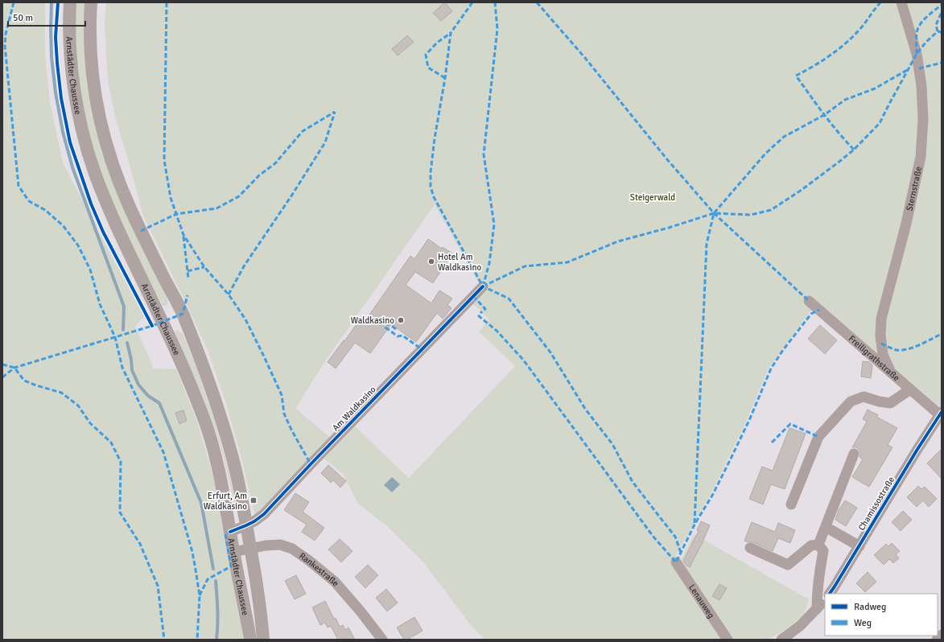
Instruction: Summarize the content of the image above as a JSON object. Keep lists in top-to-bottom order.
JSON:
{
  "streets": {
    "main road": ["Arnstädter Chaussee"],
    "street": [
      "Sternstraße",
      "Freiligrathstraße",
      "Am Waldkasino",
      "Chamissostraße",
      "Rankestraße",
      "Lenauweg"
    ]
  },
  "crossings": [
    ["Arnstädter Chaussee", "Am Waldkasino"],
    ["Arnstädter Chaussee", "Rankestraße"],
    ["Sternstraße", "Freiligrathstraße"],
    ["Freiligrathstraße", "Chamissostraße"]
  ],
  "parks": ["Steigerwald"],
  "places": {
    "other": ["Hotel Am Waldkasino", "Waldkasino"],
    "transit": ["Erfurt, Am Waldkasino"]
  },
  "legend": ["Radweg", "Weg"],
  "scale_bar": "50 m"
}
